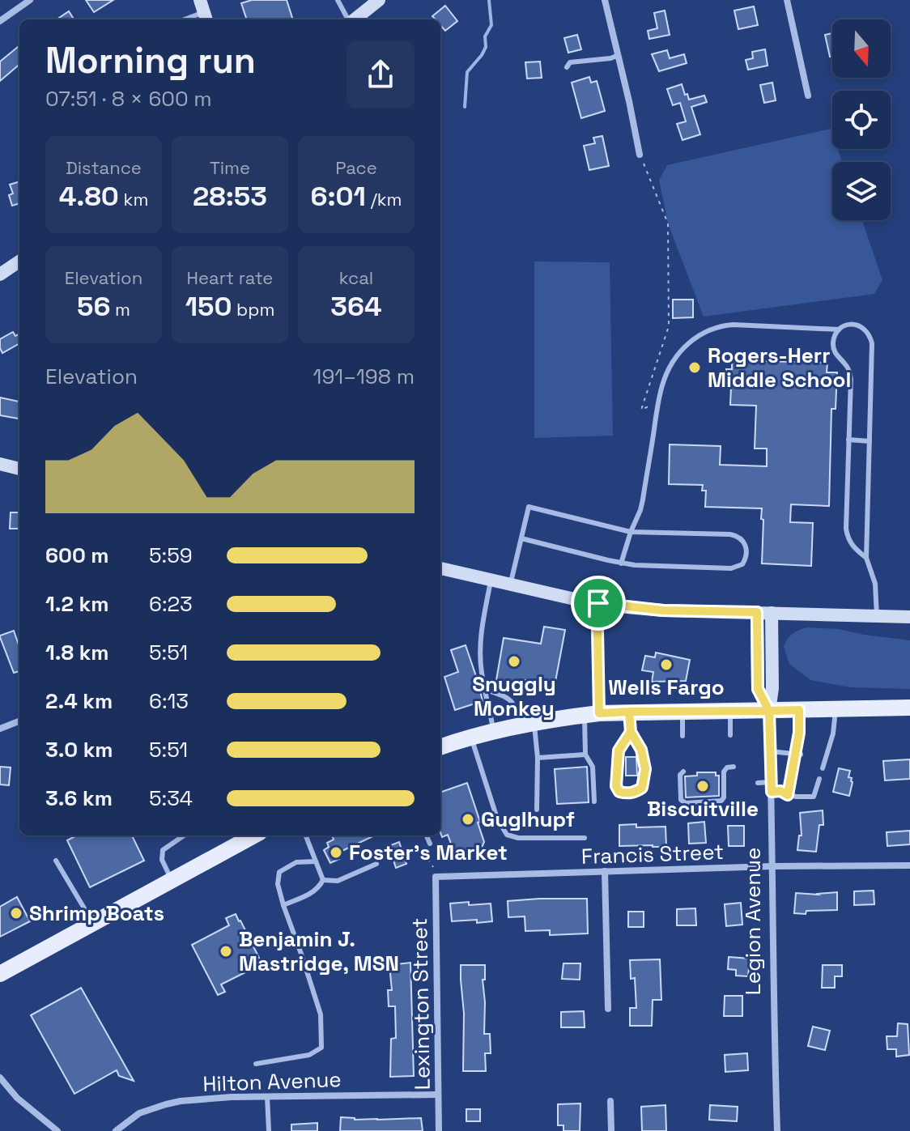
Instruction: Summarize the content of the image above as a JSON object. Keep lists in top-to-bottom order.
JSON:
{
  "streets": {
    "street": [
      "Francis Street",
      "Legion Avenue",
      "Lexington Street",
      "Hilton Avenue"
    ]
  },
  "crossings": [
    ["Francis Street", "Legion Avenue"],
    ["Francis Street", "Lexington Street"],
    ["Lexington Street", "Hilton Avenue"]
  ],
  "places": [
    "Rogers-Herr Middle School",
    "Snuggly Monkey",
    "Wells Fargo",
    "Biscuitville",
    "Guglhupf",
    "Foster's Market",
    "Shrimp Boats",
    "Benjamin J. Mastridge, MSN"
  ],
  "north": "bottom",
  "page": {
    "heading": ["Morning run", "07:51 · 8 × 600 m"],
    "stats": [
      ["Distance", "4.80 km"],
      ["Time", "28:53"],
      ["Pace", "6:01 /km"],
      ["Elevation", "56 m"],
      ["Heart rate", "150 bpm"],
      ["kcal", "364"]
    ],
    "chart": ["Elevation", "191–198 m"],
    "list": [
      {
        "name": "600 m",
        "note": "5:59"
      },
      {
        "name": "1.2 km",
        "note": "6:23"
      },
      {
        "name": "1.8 km",
        "note": "5:51"
      },
      {
        "name": "2.4 km",
        "note": "6:13"
      },
      {
        "name": "3.0 km",
        "note": "5:51"
      },
      {
        "name": "3.6 km",
        "note": "5:34"
      }
    ]
  }
}
